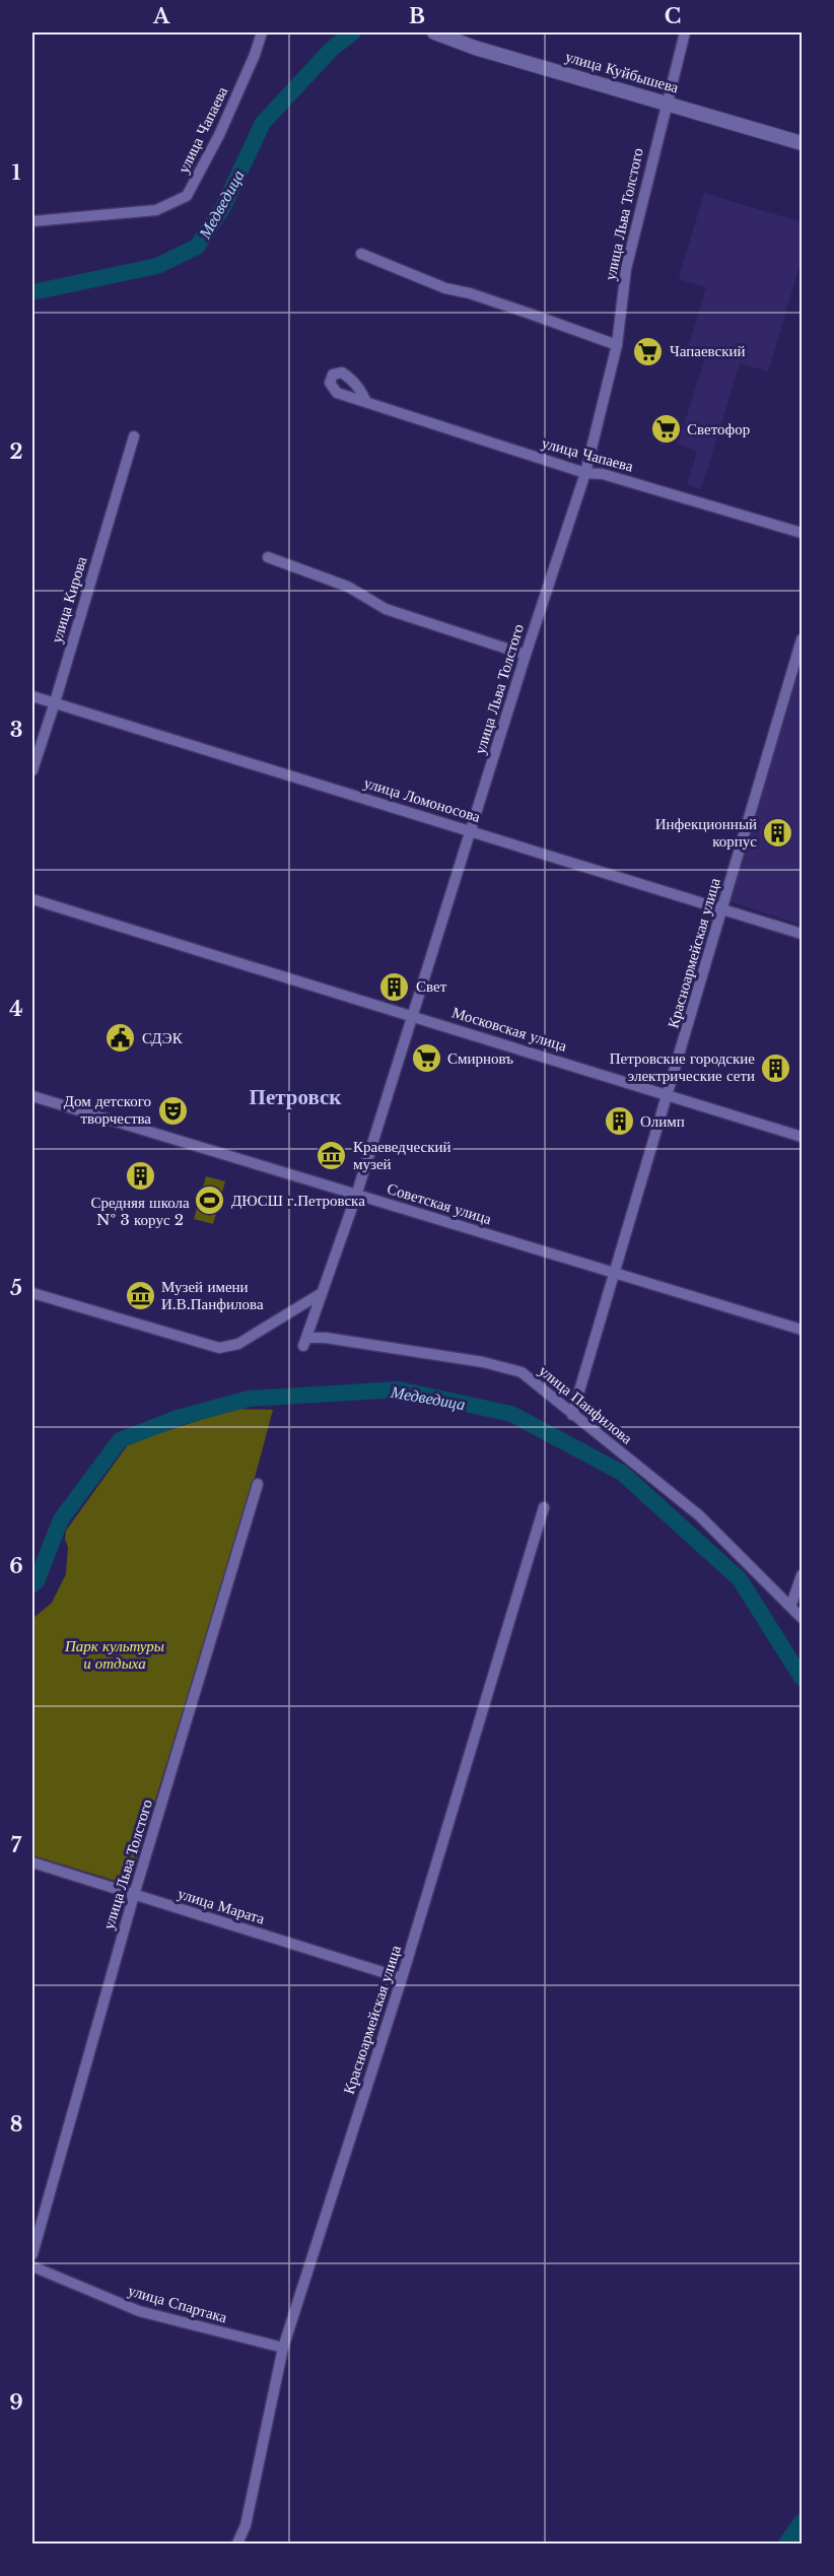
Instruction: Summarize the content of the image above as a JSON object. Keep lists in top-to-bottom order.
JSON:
{
  "streets": {
    "street": [
      "улица Куйбышева",
      "улица Чапаева",
      "улица Льва Толстого",
      "улица Кирова",
      "улица Ломоносова",
      "Красноармейская улица",
      "Московская улица",
      "Советская улица",
      "улица Панфилова",
      "улица Марата",
      "улица Спартака"
    ]
  },
  "crossings": [
    ["улица Куйбышева", "улица Льва Толстого"],
    ["улица Чапаева", "улица Льва Толстого"],
    ["улица Льва Толстого", "улица Ломоносова"],
    ["улица Льва Толстого", "Московская улица"],
    ["улица Льва Толстого", "Советская улица"],
    ["улица Льва Толстого", "улица Панфилова"],
    ["улица Льва Толстого", "улица Марата"],
    ["улица Кирова", "улица Ломоносова"],
    ["улица Ломоносова", "Красноармейская улица"],
    ["Красноармейская улица", "Московская улица"],
    ["Красноармейская улица", "Советская улица"],
    ["Красноармейская улица", "улица Панфилова"],
    ["Красноармейская улица", "улица Марата"],
    ["Красноармейская улица", "улица Спартака"]
  ],
  "districts": ["Петровск"],
  "water": ["Медведица"],
  "parks": ["Парк культуры и отдыха"],
  "places": {
    "supermarket": ["Чапаевский", "Светофор", "Смирновъ"],
    "building": [
      "Инфекционный корпус",
      "Свет",
      "Петровские городские электрические сети",
      "Олимп",
      "Средняя школа № 3 корус 2"
    ],
    "public building": ["СДЭК"],
    "theatre": ["Дом детского творчества"],
    "museum": ["Краеведческий музей", "Музей имени И.В.Панфилова"],
    "sports": ["ДЮСШ г.Петровска"]
  },
  "grid": {
    "columns": ["A", "B", "C"],
    "rows": [
      "1",
      "2",
      "3",
      "4",
      "5",
      "6",
      "7",
      "8",
      "9"
    ]
  }
}
